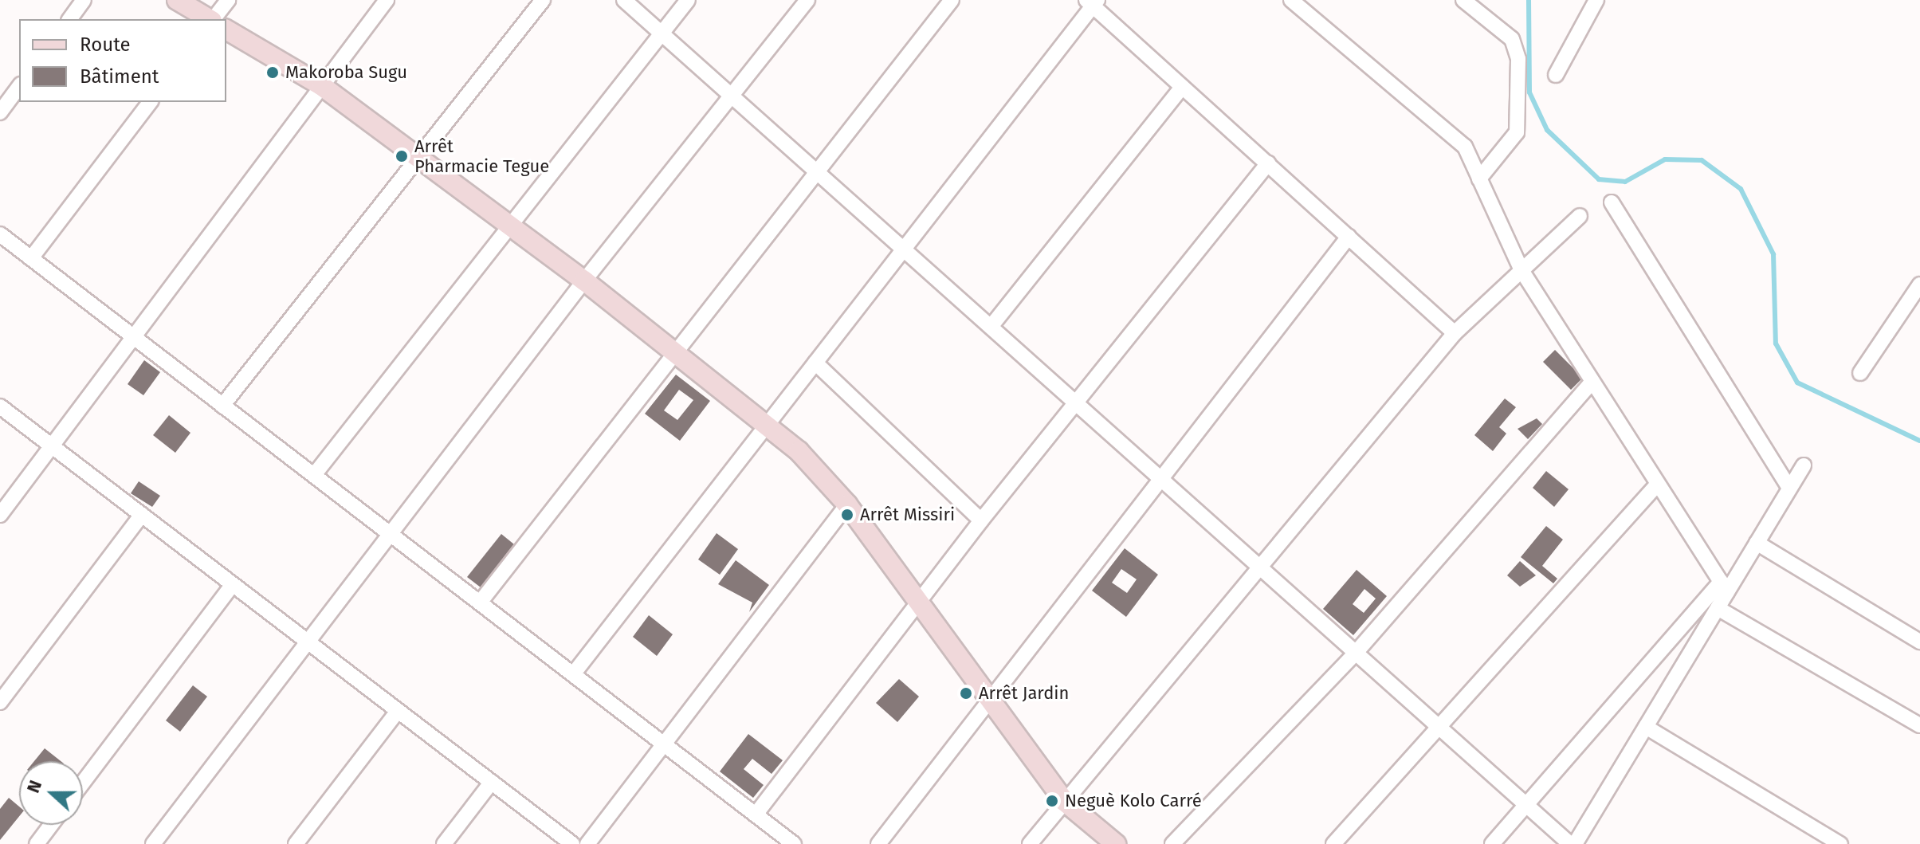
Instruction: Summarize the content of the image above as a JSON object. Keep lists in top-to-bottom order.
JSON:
{
  "places": [
    "Makoroba Sugu",
    "Arrêt Pharmacie Tegue",
    "Arrêt Missiri",
    "Arrêt Jardin",
    "Neguè Kolo Carré"
  ],
  "legend": ["Route", "Bâtiment"],
  "north": "left"
}
